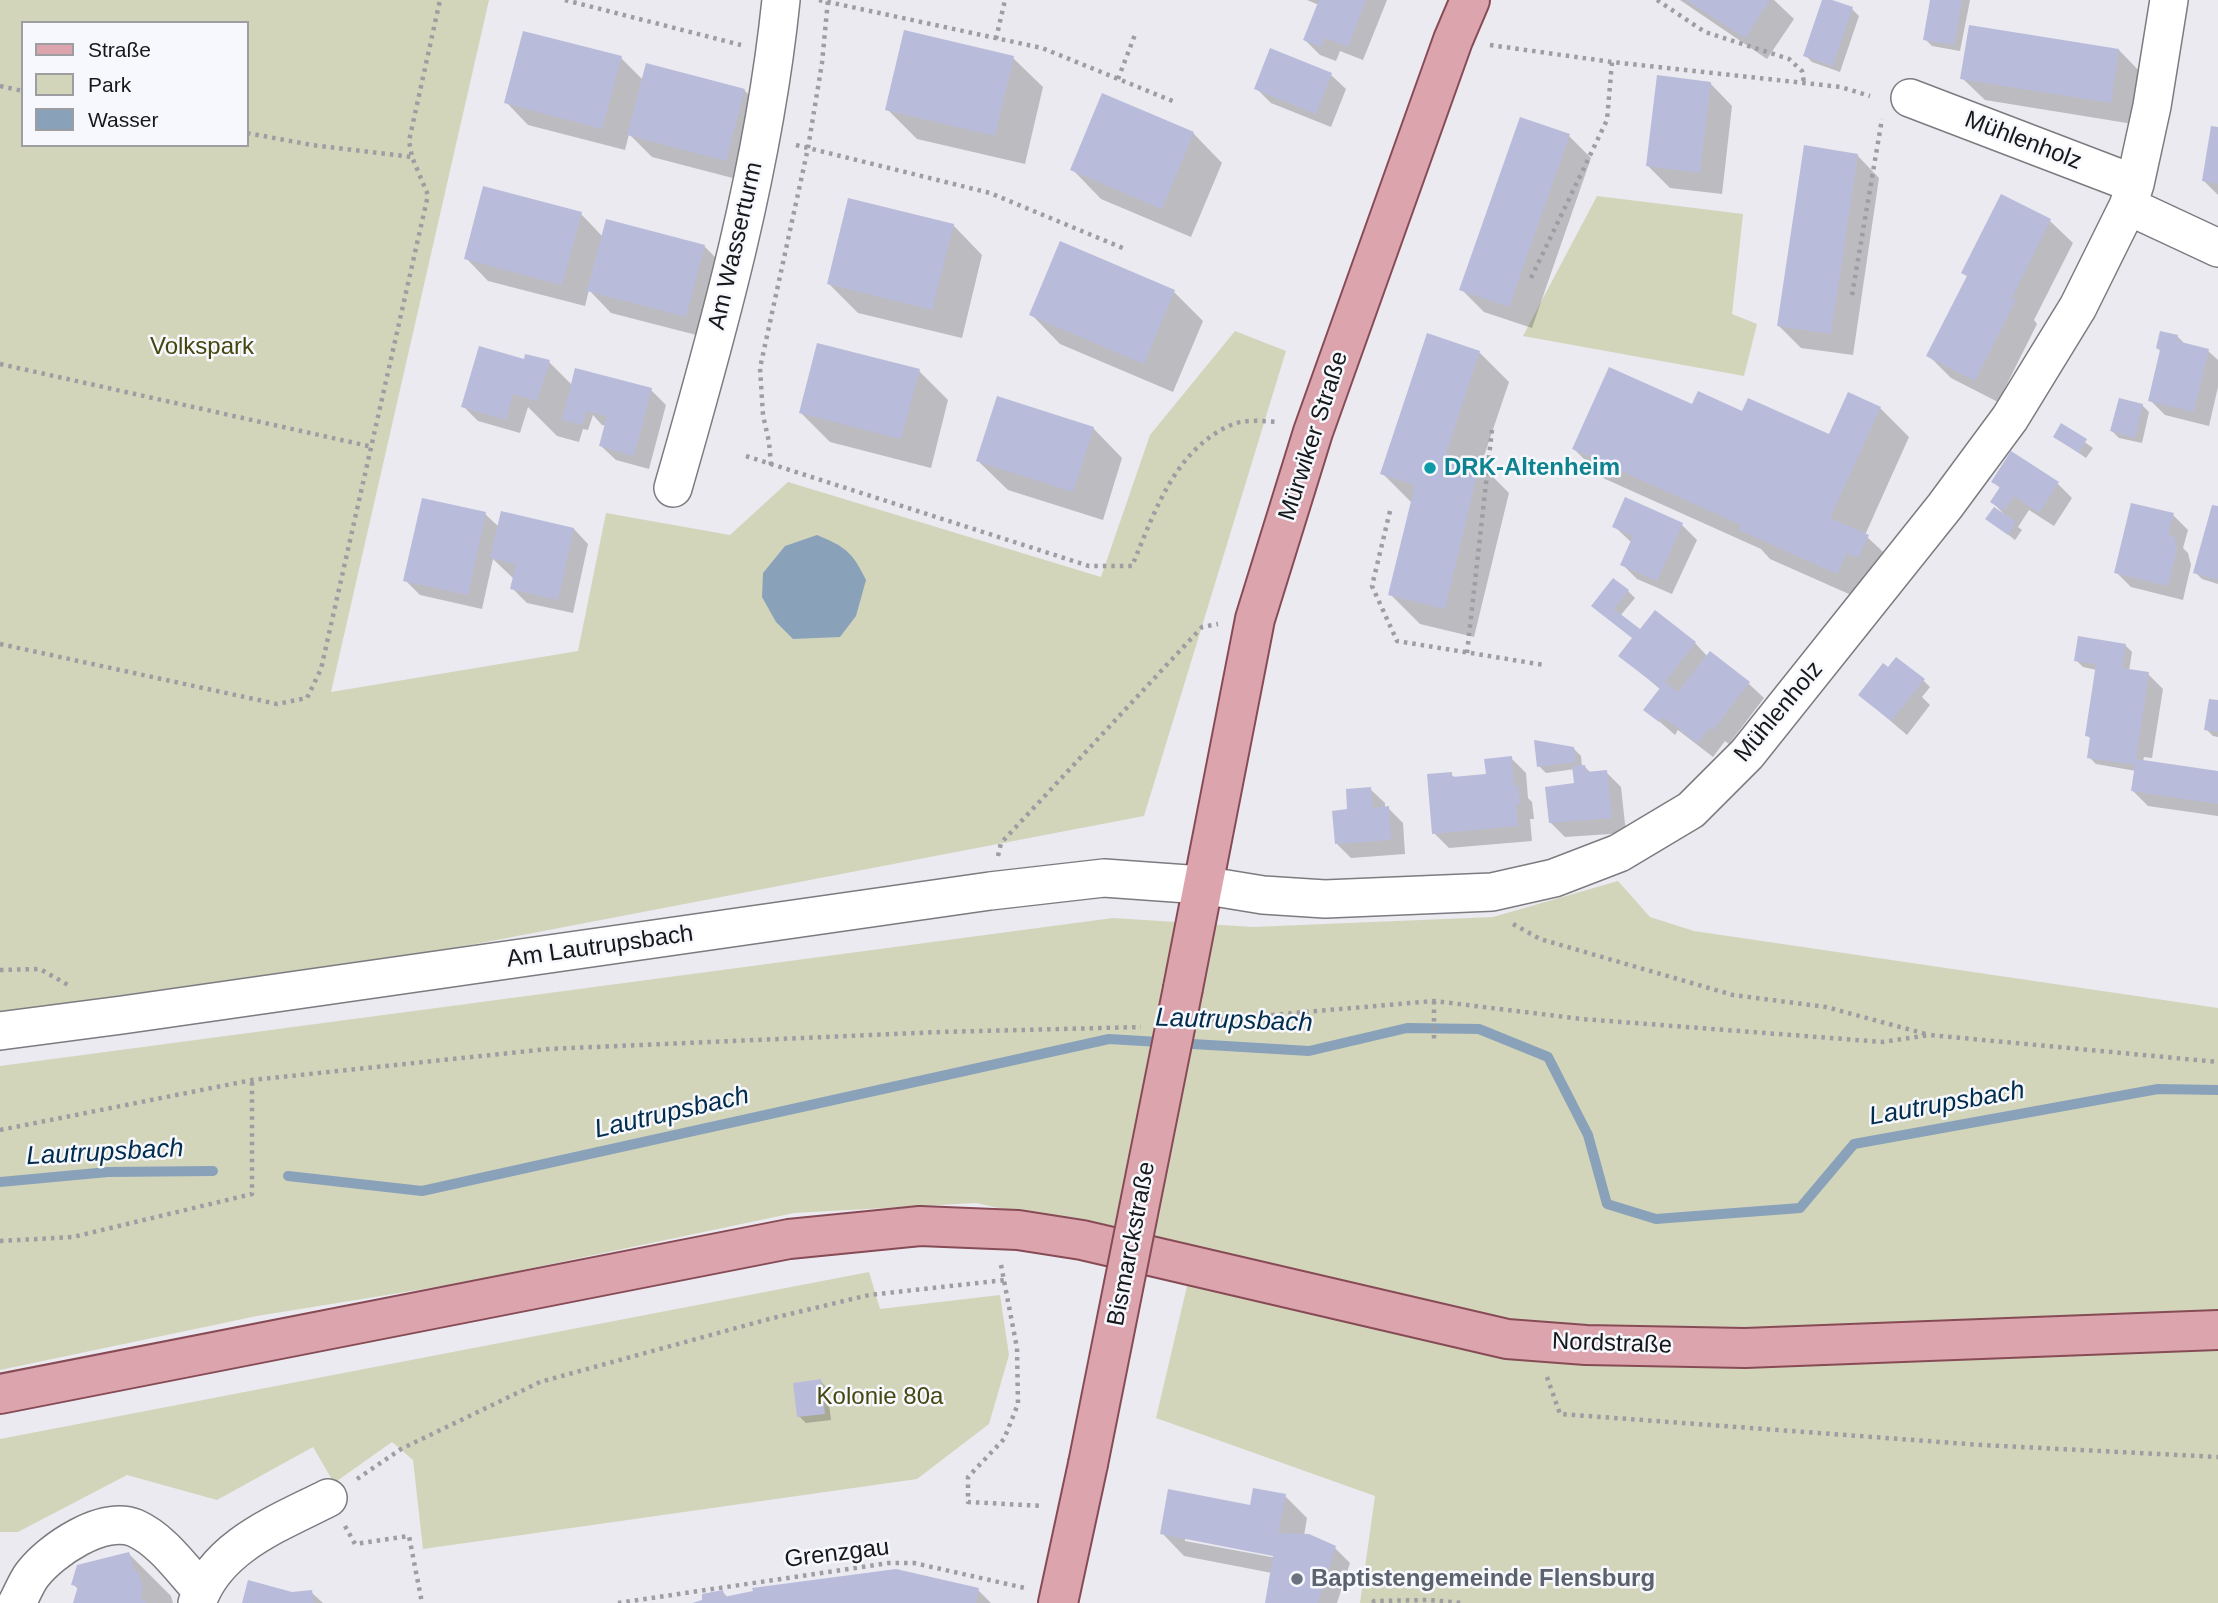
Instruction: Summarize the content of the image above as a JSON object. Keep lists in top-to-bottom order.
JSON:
{
  "streets": {
    "main road": ["Mürwiker Straße", "Bismarckstraße", "Nordstraße"],
    "street": ["Mühlenholz", "Am Wasserturm", "Am Lautrupsbach"],
    "path": ["Grenzgau"]
  },
  "crossings": [
    ["Mühlenholz", "Mürwiker Straße"],
    ["Mühlenholz", "Am Lautrupsbach"],
    ["Mühlenholz", "Bismarckstraße"],
    ["Mürwiker Straße", "Am Lautrupsbach"],
    ["Mürwiker Straße", "Bismarckstraße"],
    ["Am Lautrupsbach", "Bismarckstraße"],
    ["Bismarckstraße", "Grenzgau"]
  ],
  "water": ["Lautrupsbach"],
  "parks": ["Volkspark", "Kolonie 80a"],
  "places": ["DRK-Altenheim", "Baptistengemeinde Flensburg"],
  "legend": ["Straße", "Park", "Wasser"]
}
